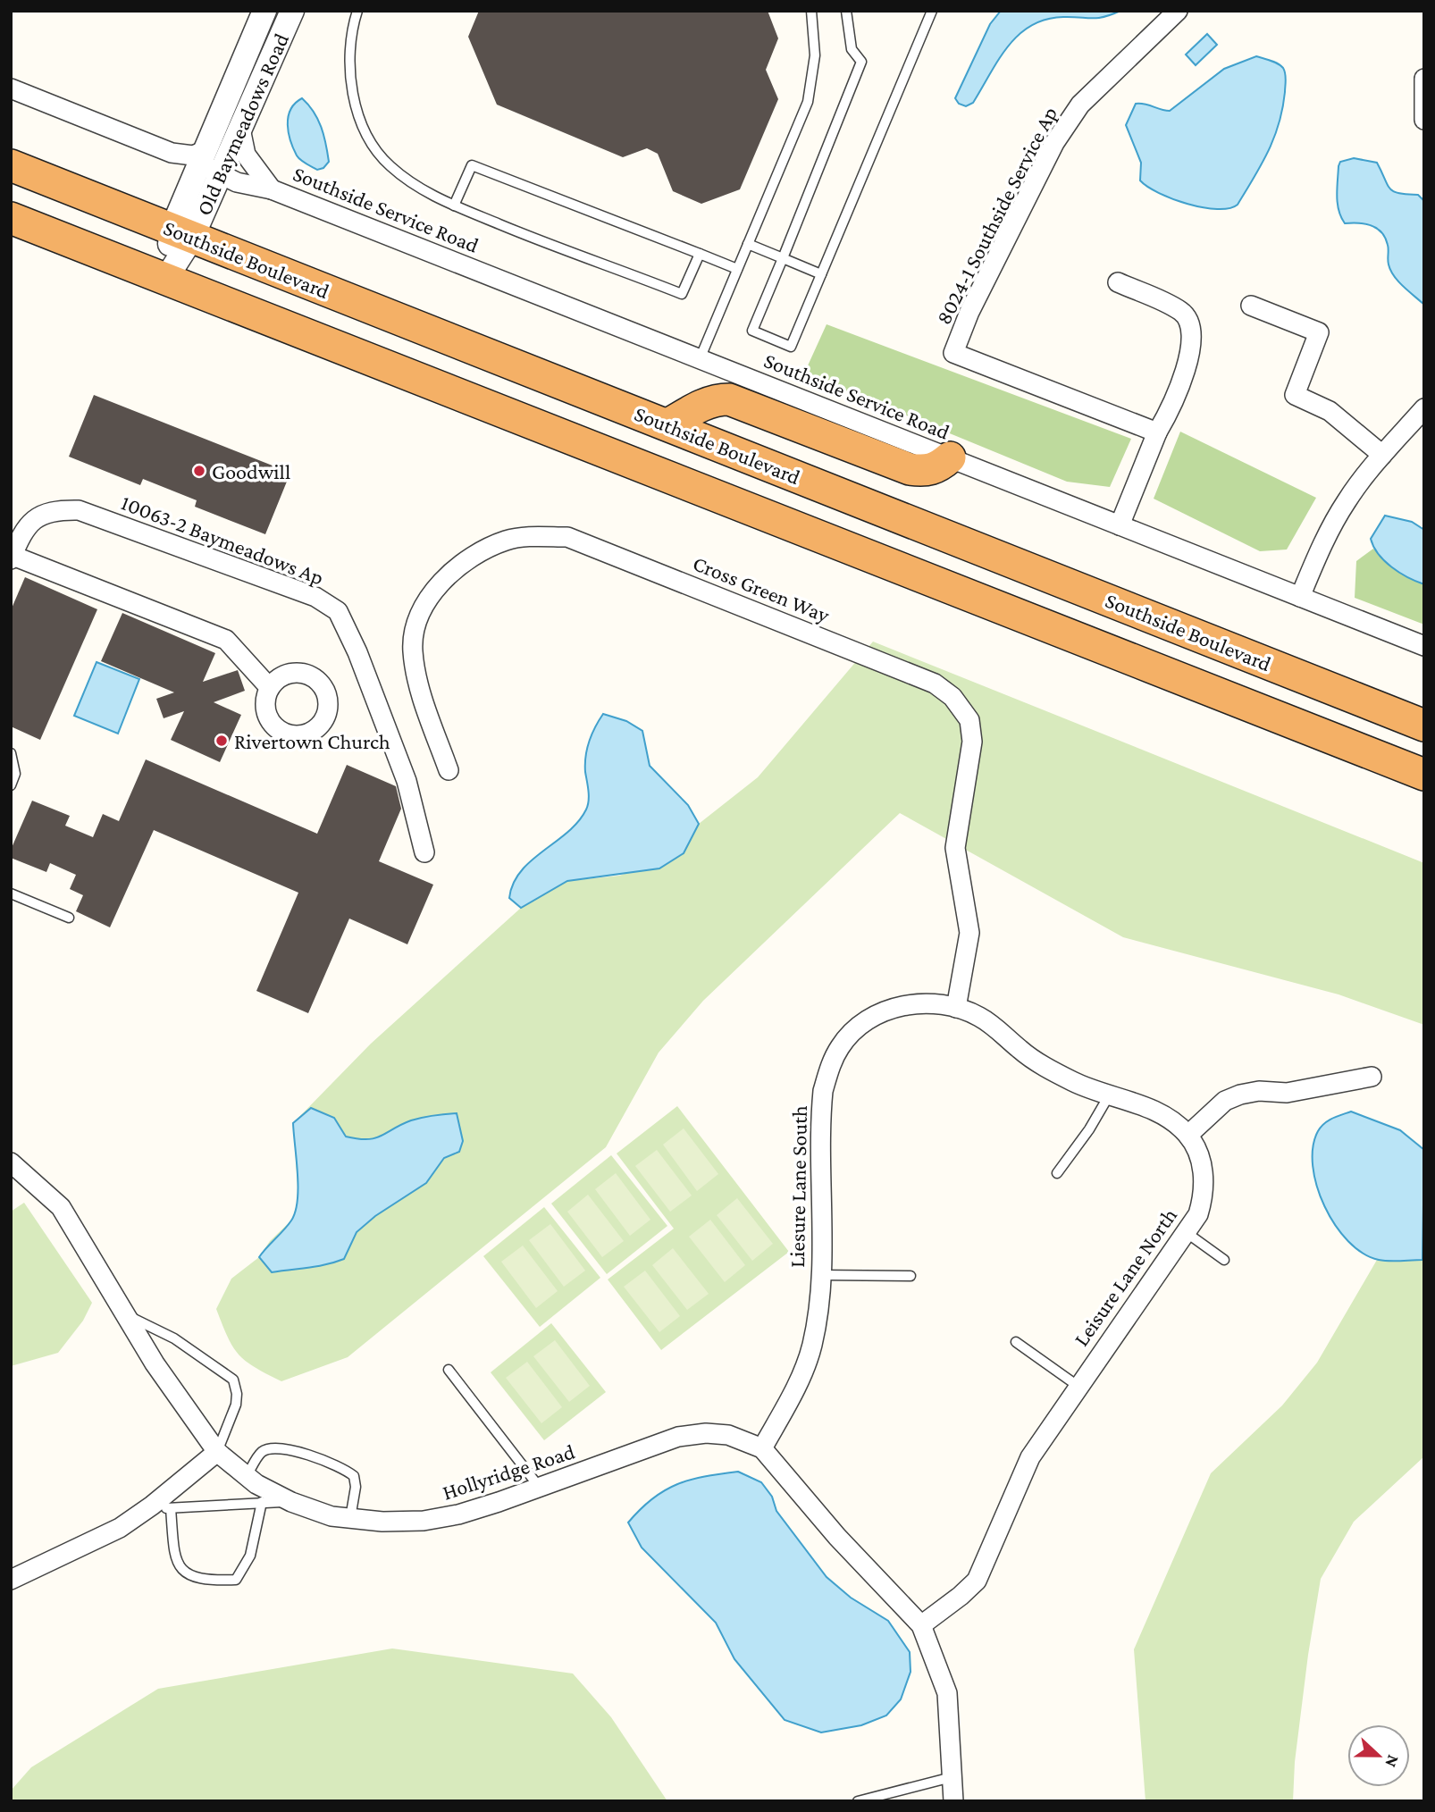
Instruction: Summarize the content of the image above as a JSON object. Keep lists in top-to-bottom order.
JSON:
{
  "streets": {
    "highway": ["Southside Boulevard"],
    "street": [
      "Old Baymeadows Road",
      "Southside Service Road",
      "8024-1 Southside Service Ap",
      "10063-2 Baymeadows Ap",
      "Cross Green Way",
      "Liesure Lane South",
      "Leisure Lane North",
      "Hollyridge Road"
    ]
  },
  "crossings": [
    ["Old Baymeadows Road", "Southside Service Road"],
    ["Old Baymeadows Road", "Southside Boulevard"],
    ["Cross Green Way", "Liesure Lane South"],
    ["Cross Green Way", "Leisure Lane North"],
    ["Liesure Lane South", "Leisure Lane North"],
    ["Liesure Lane South", "Hollyridge Road"],
    ["Leisure Lane North", "Hollyridge Road"]
  ],
  "places": ["Goodwill", "Rivertown Church"],
  "north": "right"
}
